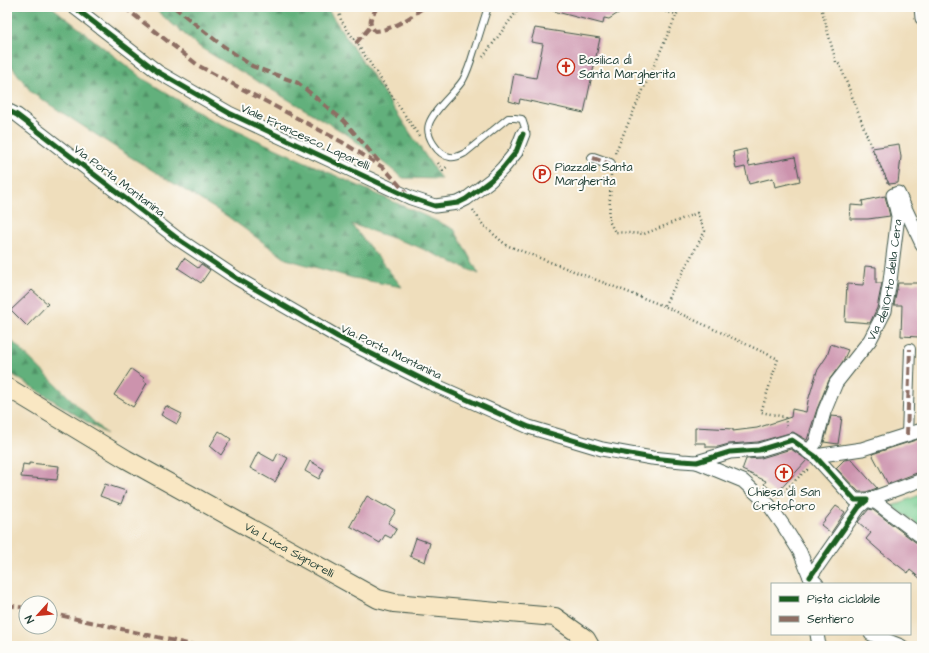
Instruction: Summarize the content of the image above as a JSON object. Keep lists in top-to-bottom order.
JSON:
{
  "streets": {
    "main road": ["Via Luca Signorelli"],
    "street": ["Viale Francesco Laparelli", "Via Porta Montanina", "Via dell'Orto della Cera"]
  },
  "places": {
    "church": ["Basilica di Santa Margherita", "Chiesa di San Cristoforo"],
    "parking": ["Piazzale Santa Margherita"]
  },
  "legend": ["Pista ciclabile", "Sentiero"],
  "north": "bottom left"
}
